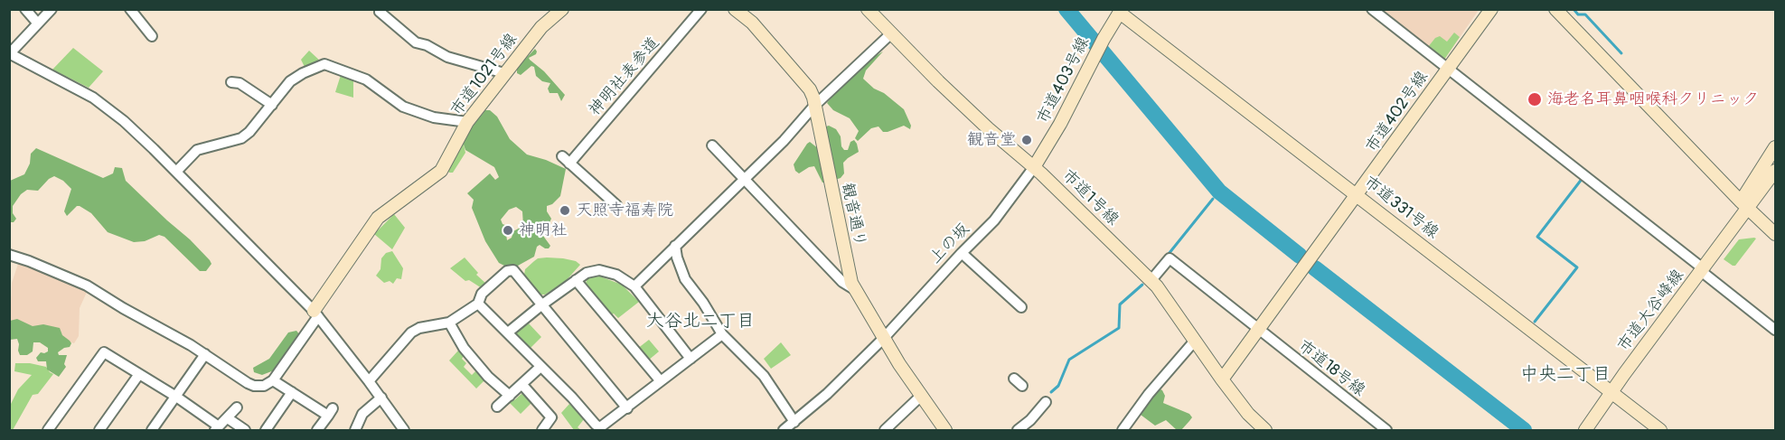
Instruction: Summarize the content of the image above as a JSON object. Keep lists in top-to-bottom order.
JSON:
{
  "streets": {
    "street": [
      "市道1021号線",
      "神明社表参道",
      "市道403号線",
      "市道402号線",
      "市道1号線",
      "市道331号線",
      "観音通り",
      "上の坂",
      "市道大谷峰線",
      "市道18号線"
    ]
  },
  "crossings": [
    ["市道403号線", "市道1号線"],
    ["市道403号線", "市道331号線"],
    ["市道403号線", "上の坂"],
    ["市道402号線", "市道1号線"],
    ["市道402号線", "市道331号線"],
    ["市道402号線", "市道18号線"],
    ["市道1号線", "上の坂"],
    ["市道1号線", "市道18号線"],
    ["市道331号線", "市道大谷峰線"],
    ["観音通り", "上の坂"]
  ],
  "districts": ["大谷北二丁目", "中央二丁目"],
  "places": [
    "海老名耳鼻咽喉科クリニック",
    "観音堂",
    "天照寺福寿院",
    "神明社"
  ]
}
